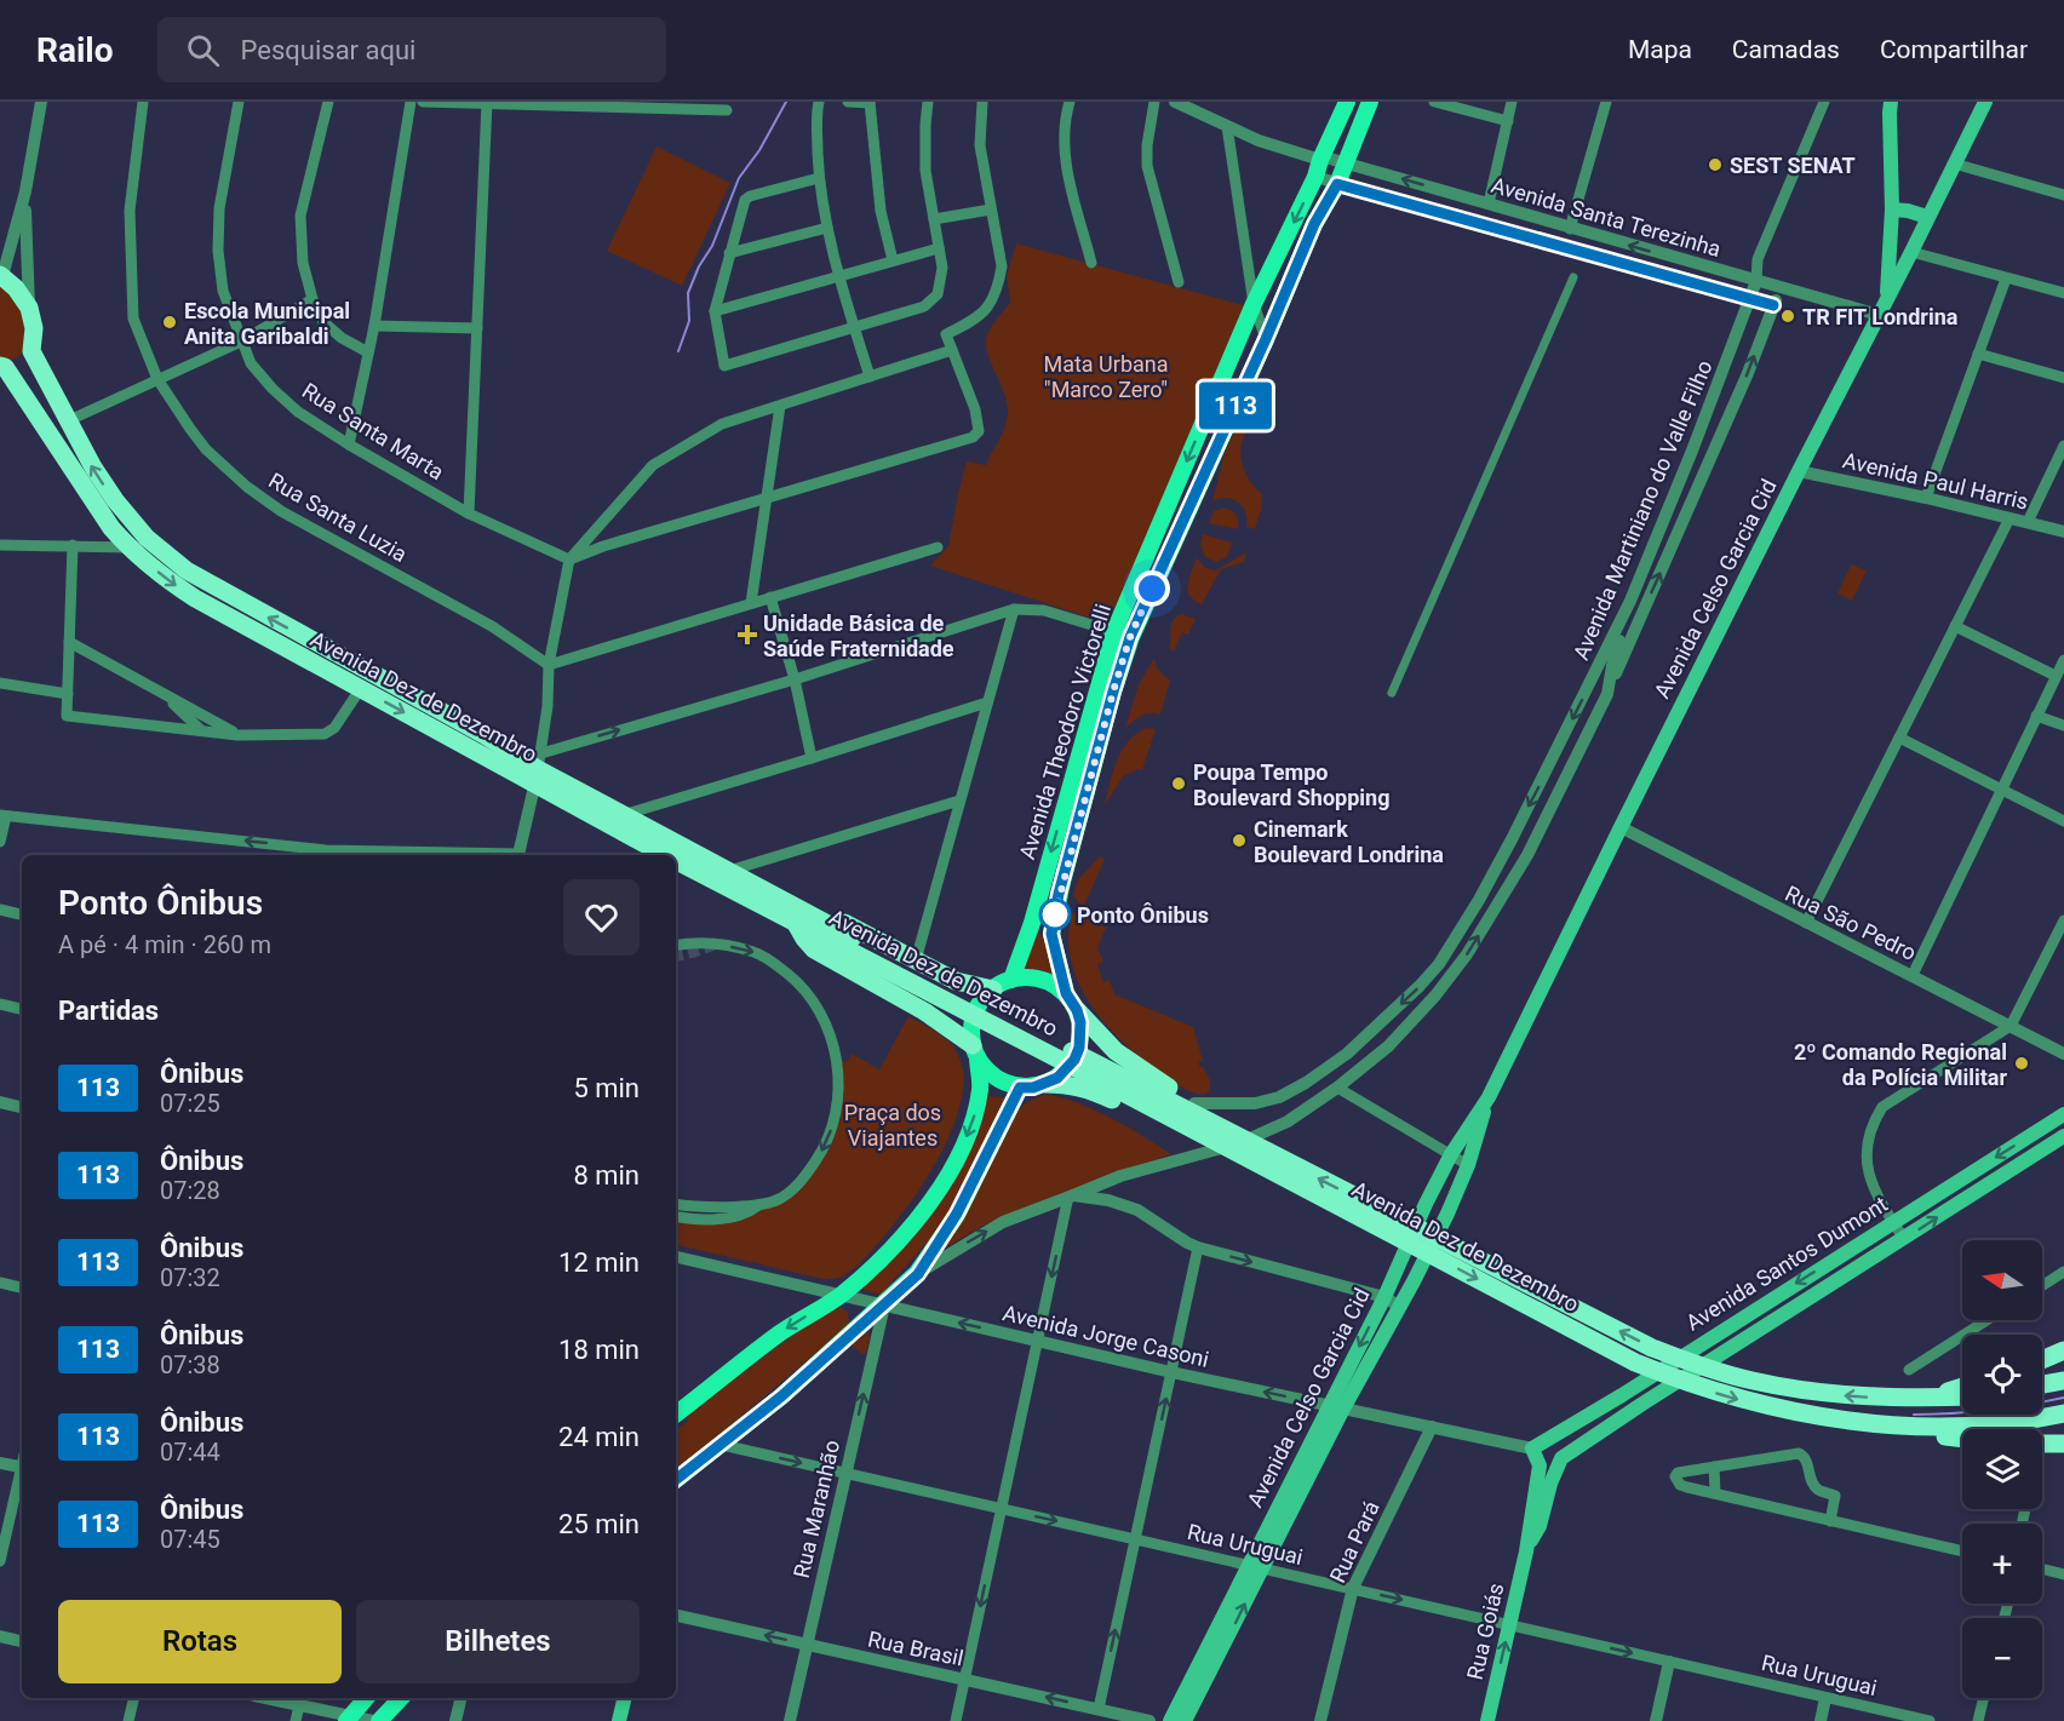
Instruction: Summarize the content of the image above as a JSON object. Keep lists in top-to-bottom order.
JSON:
{
  "streets": {
    "highway": ["Avenida Dez de Dezembro"],
    "main road": [
      "Avenida Celso Garcia Cid",
      "Avenida Theodoro Victorelli",
      "Avenida Santos Dumont",
      "Rua Goiás"
    ],
    "street": [
      "Avenida Santa Terezinha",
      "Rua Santa Marta",
      "Avenida Paul Harris",
      "Avenida Martiniano do Valle Filho",
      "Rua Santa Luzia",
      "Rua São Pedro",
      "Avenida Jorge Casoni",
      "Rua Maranhão",
      "Rua Pará",
      "Rua Uruguai",
      "Rua Brasil"
    ]
  },
  "crossings": [
    ["Avenida Santa Terezinha", "Avenida Martiniano do Valle Filho"],
    ["Avenida Santa Terezinha", "Avenida Celso Garcia Cid"],
    ["Avenida Santa Terezinha", "Avenida Theodoro Victorelli"],
    ["Avenida Paul Harris", "Avenida Celso Garcia Cid"],
    ["Avenida Celso Garcia Cid", "Rua São Pedro"],
    ["Avenida Celso Garcia Cid", "Avenida Jorge Casoni"],
    ["Avenida Celso Garcia Cid", "Rua Uruguai"],
    ["Avenida Santos Dumont", "Avenida Jorge Casoni"],
    ["Avenida Santos Dumont", "Rua Goiás"],
    ["Avenida Jorge Casoni", "Rua Maranhão"],
    ["Avenida Jorge Casoni", "Rua Pará"],
    ["Avenida Jorge Casoni", "Rua Goiás"],
    ["Rua Maranhão", "Rua Uruguai"],
    ["Rua Maranhão", "Rua Brasil"],
    ["Rua Pará", "Rua Uruguai"],
    ["Rua Uruguai", "Rua Goiás"]
  ],
  "one_way": [
    "Avenida Jorge Casoni",
    "Rua Maranhão",
    "Rua Uruguai",
    "Rua Brasil"
  ],
  "parks": ["Mata Urbana \"Marco Zero\"", "Praça dos Viajantes"],
  "places": {
    "other": [
      "SEST SENAT",
      "TR FIT Londrina",
      "Escola Municipal Anita Garibaldi",
      "Poupa Tempo Boulevard Shopping",
      "Cinemark Boulevard Londrina",
      "Ponto Ônibus",
      "2º Comando Regional da Polícia Militar"
    ],
    "health": ["Unidade Básica de Saúde Fraternidade"]
  },
  "lines": ["bus line 113"],
  "north": "left",
  "page": {
    "header": "Railo",
    "search": "Pesquisar aqui",
    "nav": ["Mapa", "Camadas", "Compartilhar"],
    "on_map": "113",
    "heading": [
      ["Ponto Ônibus", "A pé · 4 min · 260 m"],
      "Partidas"
    ],
    "list": [
      {
        "mark": "113",
        "name": "Ônibus",
        "note": "07:25",
        "value": "5 min"
      },
      {
        "mark": "113",
        "name": "Ônibus",
        "note": "07:28",
        "value": "8 min"
      },
      {
        "mark": "113",
        "name": "Ônibus",
        "note": "07:32",
        "value": "12 min"
      },
      {
        "mark": "113",
        "name": "Ônibus",
        "note": "07:38",
        "value": "18 min"
      },
      {
        "mark": "113",
        "name": "Ônibus",
        "note": "07:44",
        "value": "24 min"
      },
      {
        "mark": "113",
        "name": "Ônibus",
        "note": "07:45",
        "value": "25 min"
      }
    ],
    "map_buttons": ["+", "−"],
    "buttons": ["Rotas", "Bilhetes"]
  }
}
